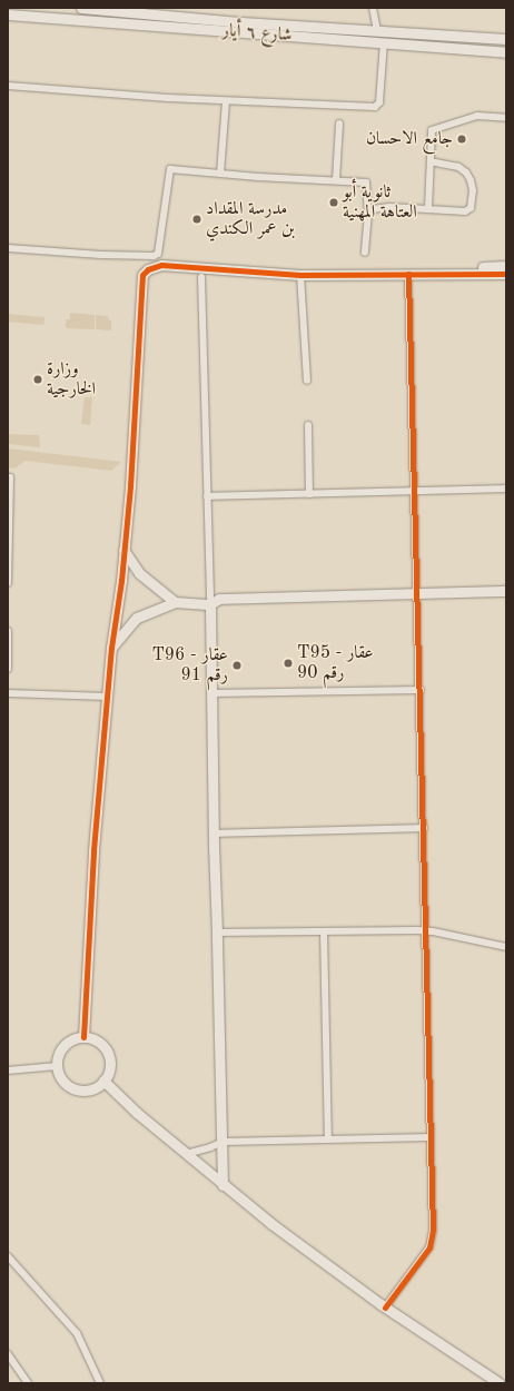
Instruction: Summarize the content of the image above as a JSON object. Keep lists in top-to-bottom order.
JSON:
{
  "streets": {
    "street": ["شارع ٦ أيار"]
  },
  "places": [
    "جامع الاحسان",
    "ثانوية أبو العتاهة المهنية",
    "مدرسة المقداد بن عمر الكندي",
    "وزارة الخارجية",
    "T95 - عقار رقم 90",
    "T96 - عقار رقم 91"
  ]
}
